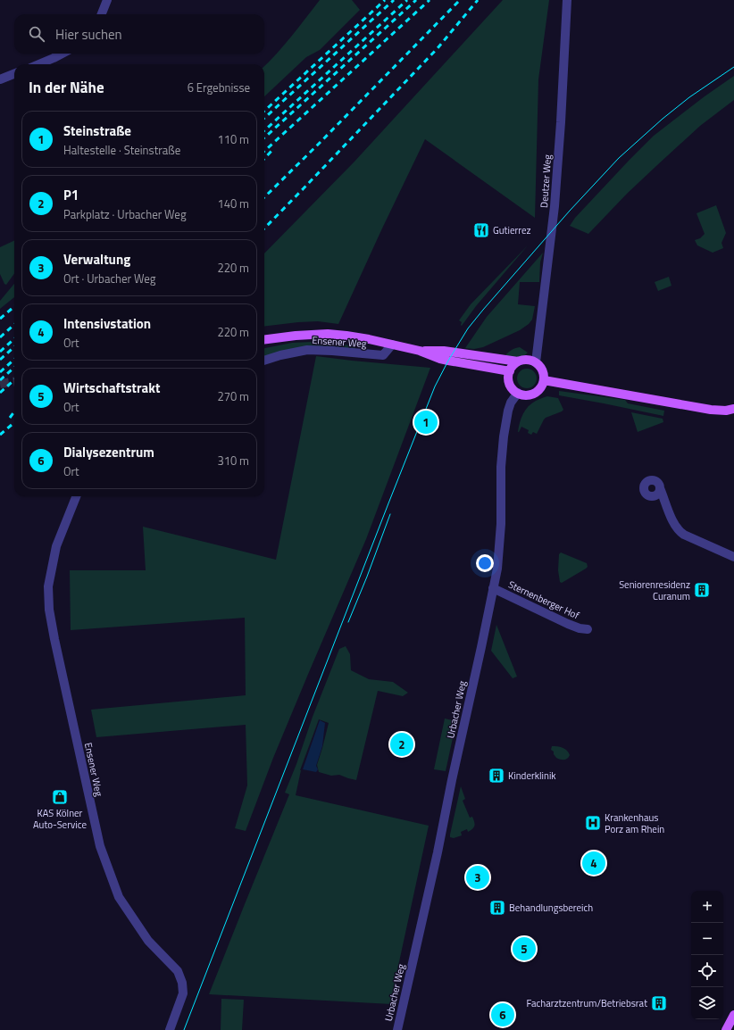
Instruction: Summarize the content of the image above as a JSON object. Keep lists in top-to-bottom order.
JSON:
{
  "streets": {
    "street": [
      "Deutzer Weg",
      "Ensener Weg",
      "Sternenberger Hof",
      "Urbacher Weg"
    ]
  },
  "crossings": [
    ["Deutzer Weg", "Urbacher Weg"],
    ["Sternenberger Hof", "Urbacher Weg"]
  ],
  "places": {
    "restaurant": ["Gutierrez"],
    "building": [
      "Seniorenresidenz Curanum",
      "Kinderklinik",
      "Behandlungsbereich",
      "Facharztzentrum/Betriebsrat"
    ],
    "shop": ["KAS Kölner Auto-Service"],
    "hospital": ["Krankenhaus Porz am Rhein"]
  },
  "page": {
    "search": "Hier suchen",
    "heading": ["In der Nähe", "6 Ergebnisse"],
    "list": [
      {
        "mark": "1",
        "name": "Steinstraße",
        "note": "Haltestelle · Steinstraße",
        "value": "110 m"
      },
      {
        "mark": "2",
        "name": "P1",
        "note": "Parkplatz · Urbacher Weg",
        "value": "140 m"
      },
      {
        "mark": "3",
        "name": "Verwaltung",
        "note": "Ort · Urbacher Weg",
        "value": "220 m"
      },
      {
        "mark": "4",
        "name": "Intensivstation",
        "note": "Ort",
        "value": "220 m"
      },
      {
        "mark": "5",
        "name": "Wirtschaftstrakt",
        "note": "Ort",
        "value": "270 m"
      },
      {
        "mark": "6",
        "name": "Dialysezentrum",
        "note": "Ort",
        "value": "310 m"
      }
    ],
    "pins": [
      "1",
      "2",
      "4",
      "3",
      "5",
      "6"
    ],
    "map_buttons": ["+", "−"]
  }
}
